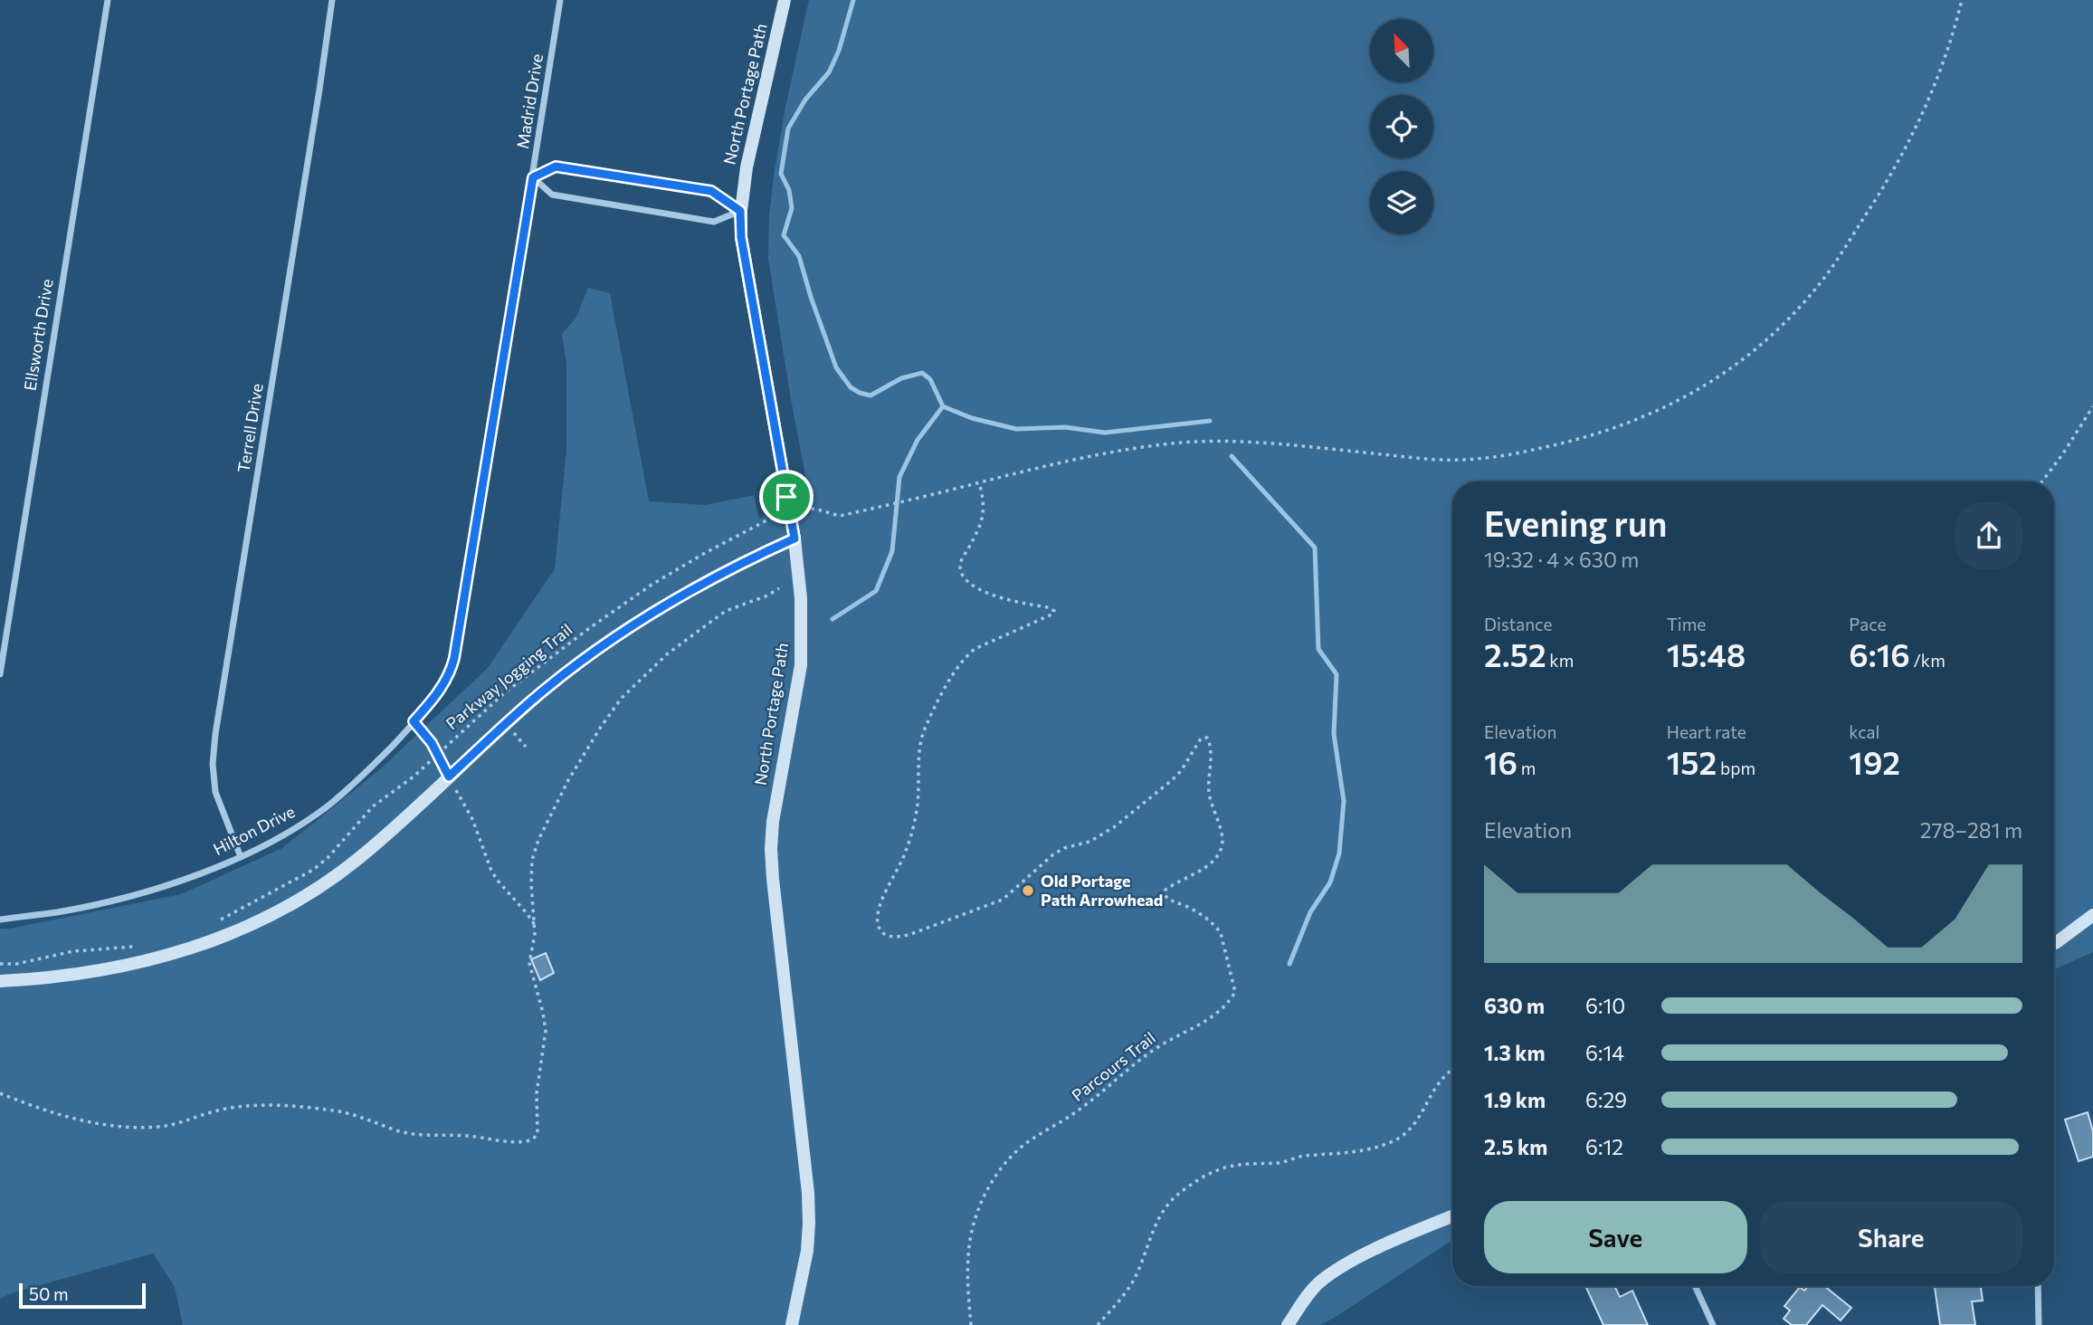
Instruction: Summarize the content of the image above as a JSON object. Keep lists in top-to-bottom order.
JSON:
{
  "streets": {
    "main road": ["North Portage Path"],
    "street": [
      "Madrid Drive",
      "Ellsworth Drive",
      "Terrell Drive",
      "Hilton Drive"
    ],
    "path": ["Parkway Jogging Trail", "Parcours Trail"]
  },
  "crossings": [
    ["Madrid Drive", "Hilton Drive"],
    ["Terrell Drive", "Hilton Drive"]
  ],
  "places": ["Old Portage Path Arrowhead"],
  "scale_bar": "50 m",
  "north": "top left",
  "page": {
    "heading": ["Evening run", "19:32 · 4 × 630 m"],
    "stats": [
      ["Distance", "2.52 km"],
      ["Time", "15:48"],
      ["Pace", "6:16 /km"],
      ["Elevation", "16 m"],
      ["Heart rate", "152 bpm"],
      ["kcal", "192"]
    ],
    "chart": ["Elevation", "278–281 m"],
    "list": [
      {
        "name": "630 m",
        "note": "6:10"
      },
      {
        "name": "1.3 km",
        "note": "6:14"
      },
      {
        "name": "1.9 km",
        "note": "6:29"
      },
      {
        "name": "2.5 km",
        "note": "6:12"
      }
    ],
    "buttons": ["Save", "Share"],
    "scale": "50 m"
  }
}
